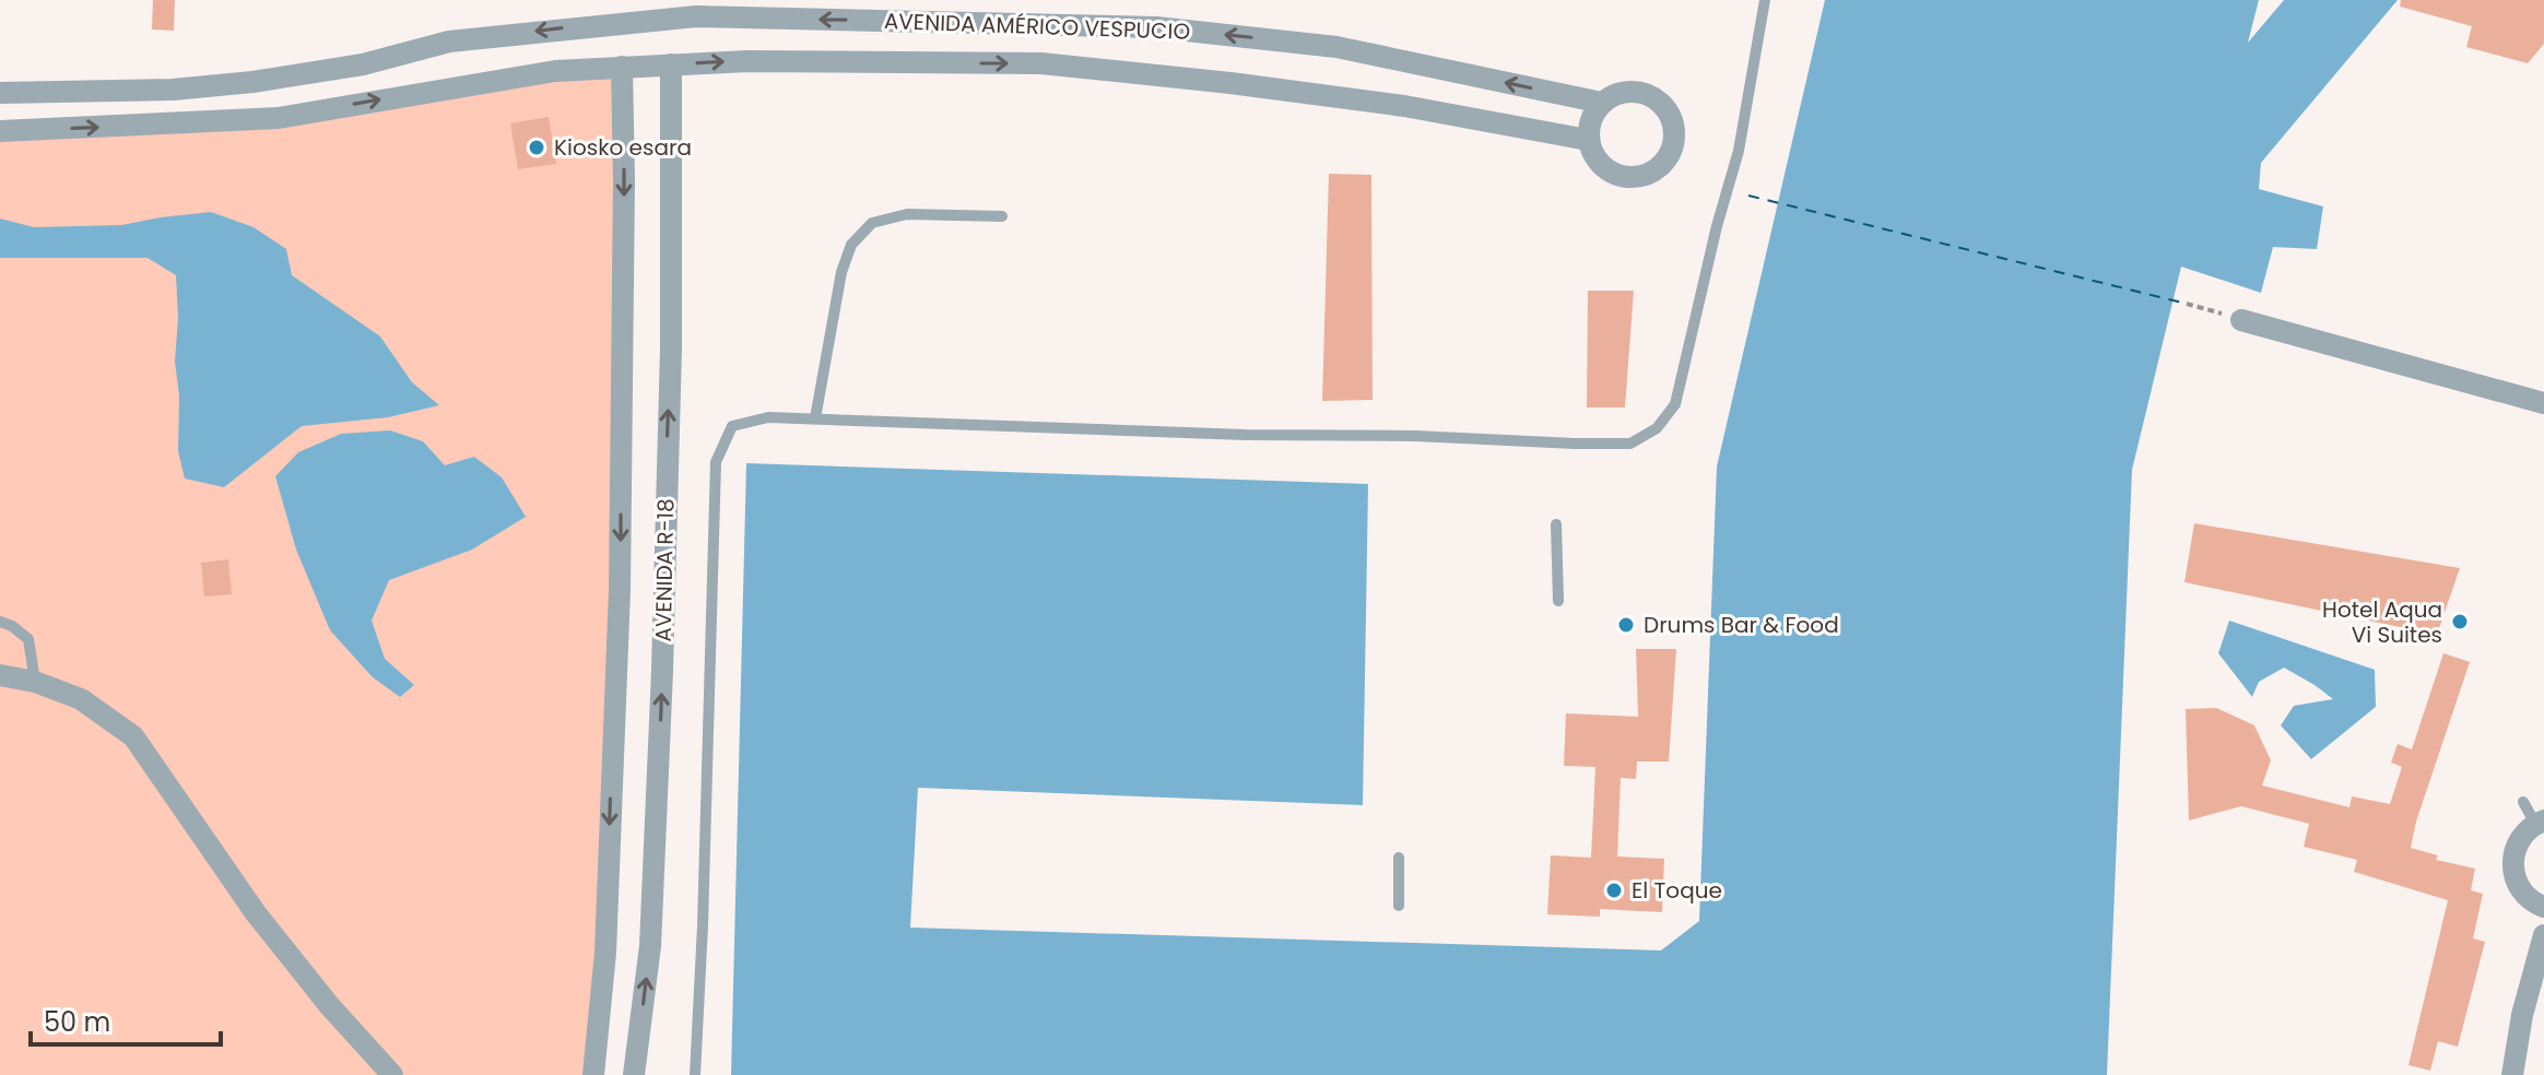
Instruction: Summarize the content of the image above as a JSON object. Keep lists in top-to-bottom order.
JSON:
{
  "streets": {
    "street": ["AVENIDA AMÉRICO VESPUCIO", "AVENIDA R-18"]
  },
  "crossings": [
    ["AVENIDA AMÉRICO VESPUCIO", "AVENIDA R-18"]
  ],
  "places": [
    "Kiosko esara",
    "Hotel Aqua Vi Suites",
    "Drums Bar & Food",
    "El Toque"
  ],
  "scale_bar": "50 m"
}
